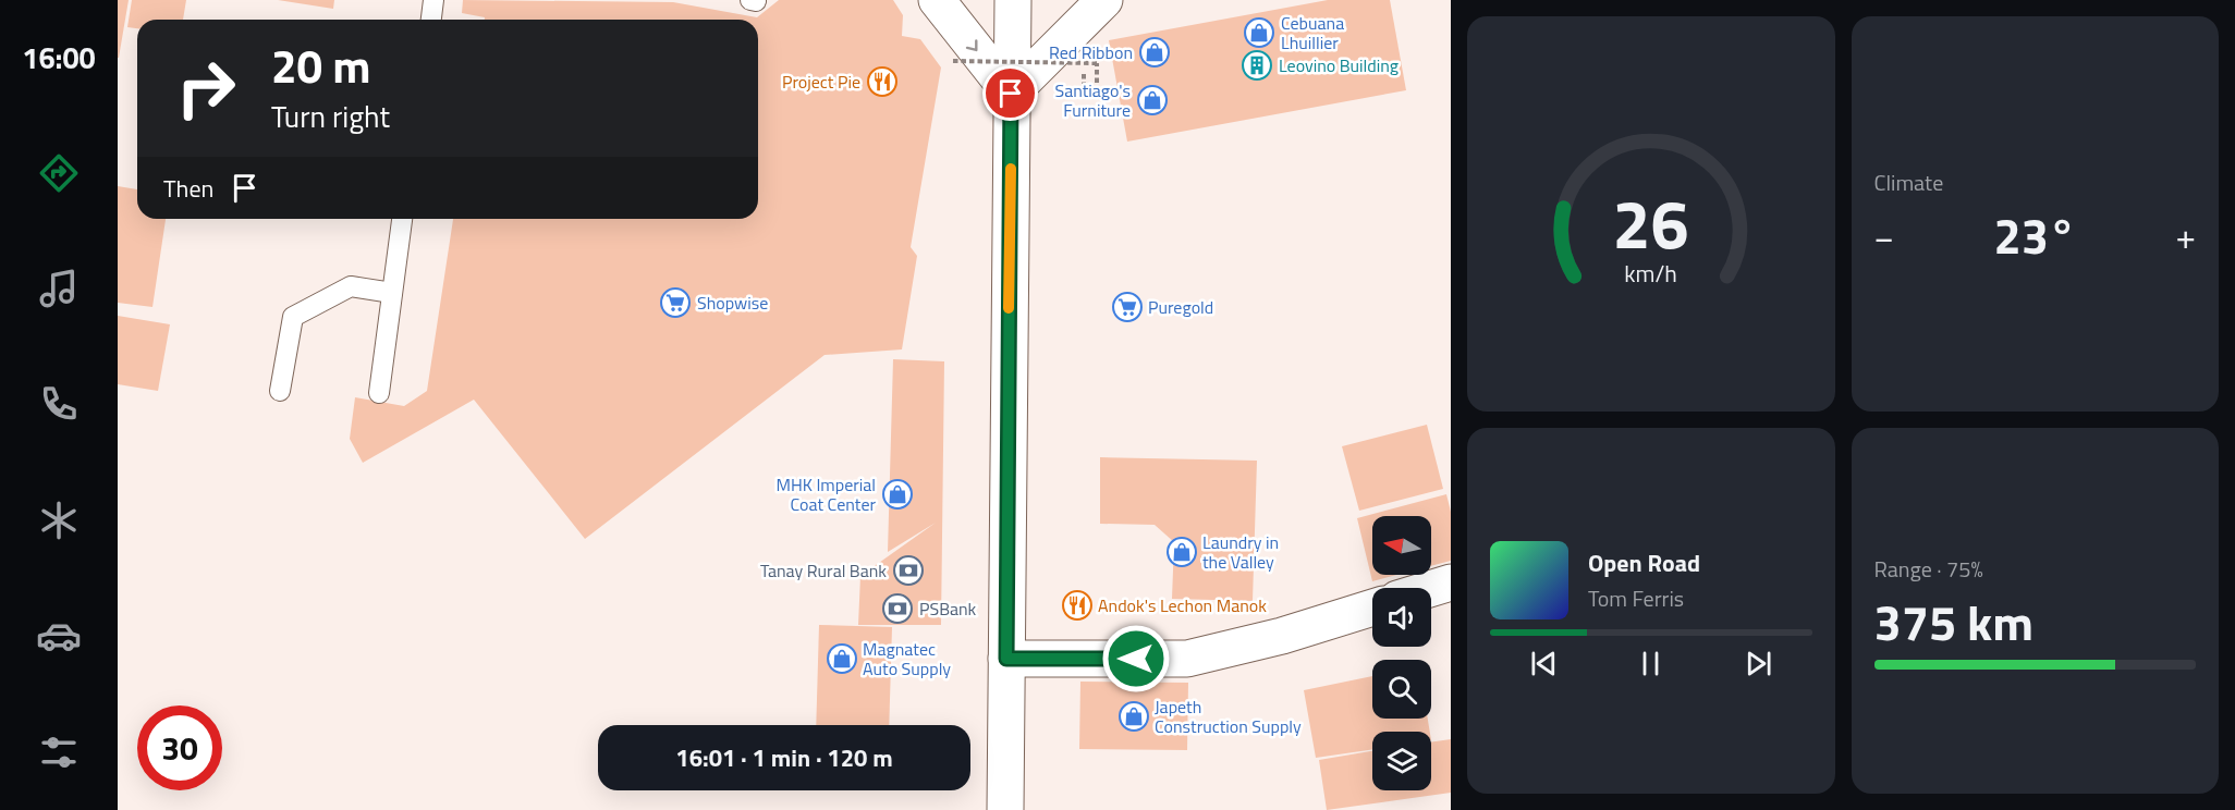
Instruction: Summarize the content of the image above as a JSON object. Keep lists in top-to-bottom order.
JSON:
{
  "places": {
    "shop": [
      "Cebuana Lhuillier",
      "Red Ribbon",
      "Santiago's Furniture",
      "MHK Imperial Coat Center",
      "Laundry in the Valley",
      "Magnatec Auto Supply",
      "Japeth Construction Supply"
    ],
    "building": ["Leovino Building"],
    "restaurant": ["Project Pie", "Andok's Lechon Manok"],
    "supermarket": ["Shopwise", "Puregold"],
    "bank": ["Tanay Rural Bank", "PSBank"]
  },
  "north": "left",
  "page": {
    "tabs": "16:00",
    "tile": [
      "Climate",
      ["Range · 75%", "375 km"]
    ],
    "turn": ["20 m", "Turn right"],
    "then": "Then",
    "heat": ["−", "23°", "+"],
    "song": ["Open Road", "Tom Ferris"],
    "limit": "30",
    "trip": "16:01 · 1 min · 120 m",
    "gauge": ["26", "km/h"]
  }
}
